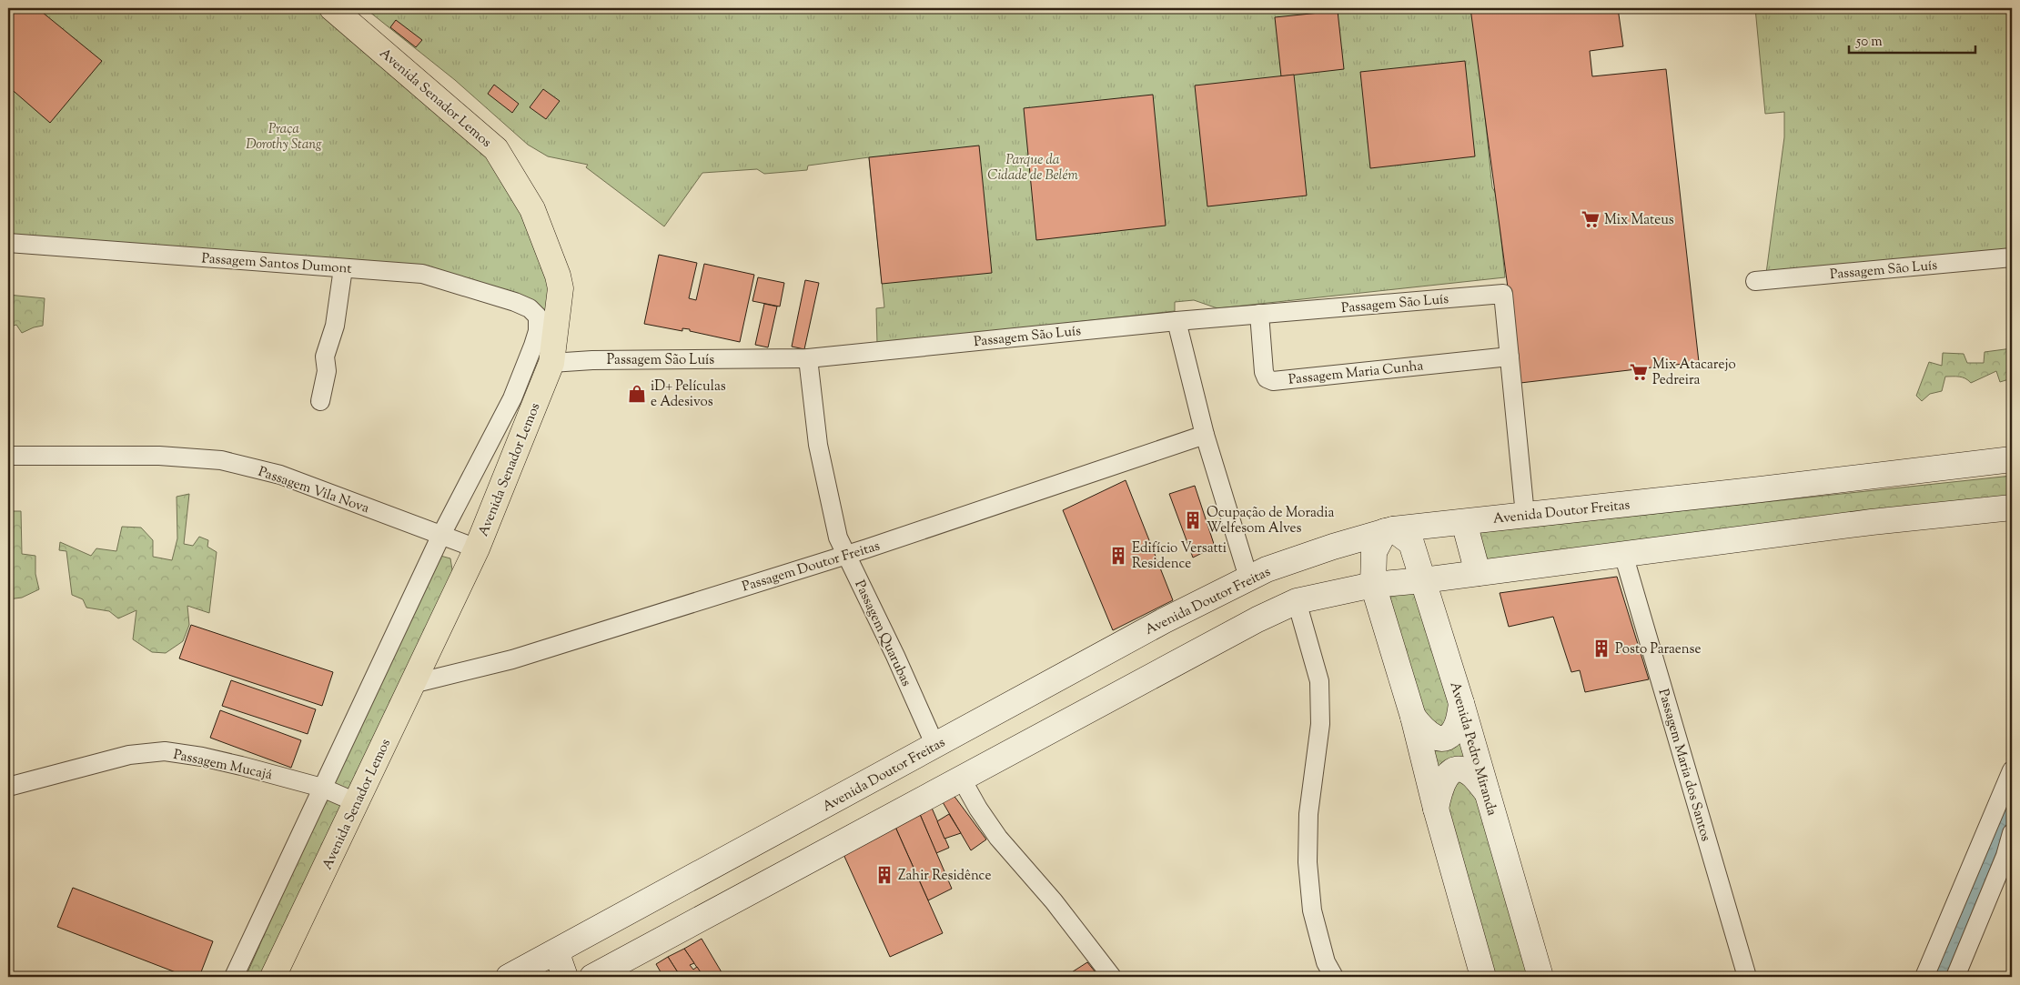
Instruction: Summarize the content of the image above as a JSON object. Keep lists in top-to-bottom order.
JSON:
{
  "streets": {
    "main road": ["Avenida Senador Lemos", "Avenida Doutor Freitas", "Avenida Pedro Miranda"],
    "street": [
      "Passagem Santos Dumont",
      "Passagem São Luís",
      "Passagem Maria Cunha",
      "Passagem Vila Nova",
      "Passagem Doutor Freitas",
      "Passagem Quarubas",
      "Passagem Mucajá",
      "Passagem Maria dos Santos"
    ]
  },
  "crossings": [
    ["Avenida Senador Lemos", "Passagem Santos Dumont"],
    ["Avenida Senador Lemos", "Passagem São Luís"],
    ["Avenida Senador Lemos", "Passagem Vila Nova"],
    ["Avenida Senador Lemos", "Passagem Doutor Freitas"],
    ["Avenida Senador Lemos", "Passagem Mucajá"],
    ["Passagem São Luís", "Passagem Maria Cunha"],
    ["Passagem São Luís", "Passagem Quarubas"],
    ["Avenida Doutor Freitas", "Passagem Quarubas"],
    ["Avenida Doutor Freitas", "Avenida Pedro Miranda"],
    ["Passagem Doutor Freitas", "Passagem Quarubas"]
  ],
  "parks": ["Praça Dorothy Stang", "Parque da Cidade de Belém"],
  "places": {
    "supermarket": ["Mix Mateus", "Mix Atacarejo Pedreira"],
    "shop": ["iD+ Películas e Adesivos"],
    "building": [
      "Ocupação de Moradia Welfesom Alves",
      "Edifício Versatti Residence",
      "Posto Paraense",
      "Zahir Residênce"
    ]
  },
  "scale_bar": "50 m"
}
